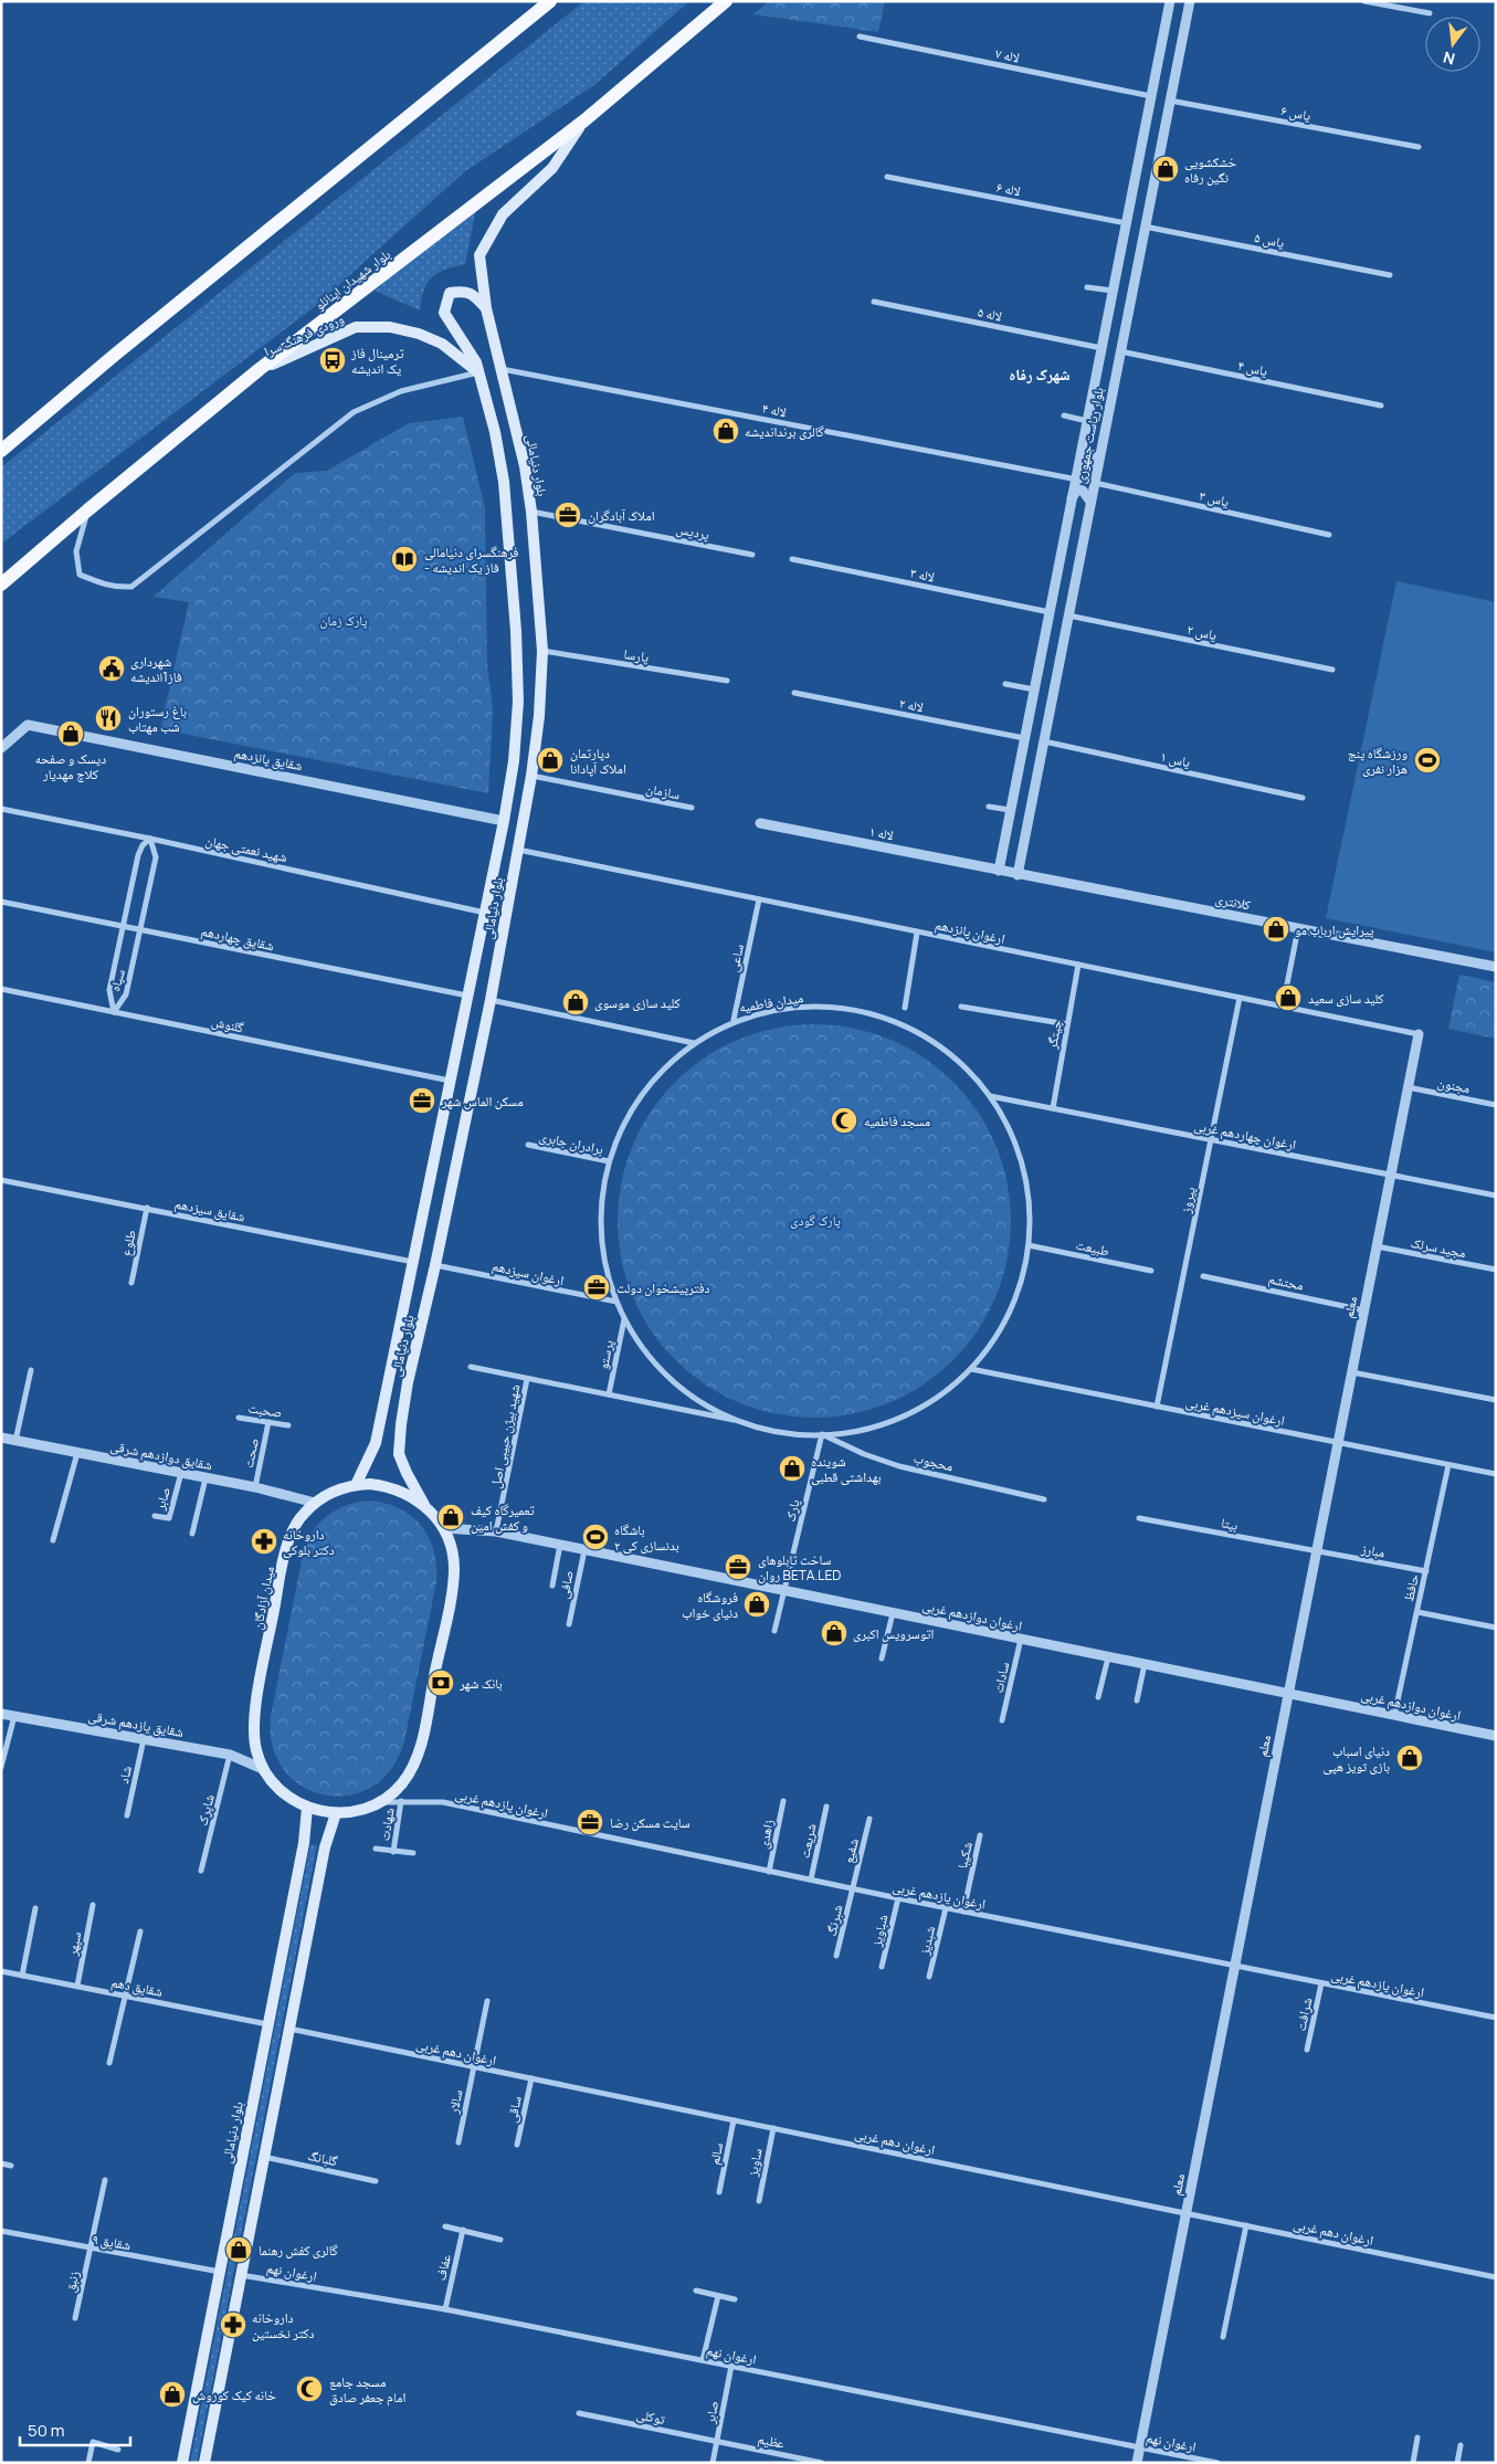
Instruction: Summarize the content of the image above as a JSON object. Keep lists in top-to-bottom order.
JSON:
{
  "streets": {
    "main road": [
      "بلوار شهیدان اینانلو",
      "ورودی فرهنگ سرا",
      "بلوار دنیامالی",
      "میدان آزادگان"
    ],
    "street": [
      "لاله ۷",
      "یاس ۶",
      "لاله ۶",
      "یاس ۵",
      "لاله ۵",
      "یاس ۴",
      "لاله ۴",
      "بلوار ریاست جمهوری",
      "یاس ۳",
      "پردیس",
      "لاله ۳",
      "یاس ۲",
      "پارسا",
      "لاله ۲",
      "شقایق پانزدهم",
      "یاس ۱",
      "سازمان",
      "لاله ۱",
      "شهید نعمتی جهان",
      "کلانتری",
      "ارغوان پانزدهم",
      "شقایق چهاردهم",
      "ساعی",
      "سپاه",
      "میدان فاطمیه",
      "گلنوش",
      "چیتگر",
      "مجنون",
      "ارغوان چهاردهم غربی",
      "برادران جابری",
      "پیروز",
      "شقایق سیزدهم",
      "طلوع",
      "طبیعت",
      "مجید سرلک",
      "ارغوان سیزدهم",
      "محتشم",
      "معلم",
      "پرستو",
      "صحبت",
      "ارغوان سیزدهم غربی",
      "شهید بیژن حبیبی اصل",
      "صحت",
      "شقایق دوازدهم شرقی",
      "محجوب",
      "صابر",
      "پارک",
      "بیتا",
      "مبارز",
      "صافی",
      "حافظ",
      "ارغوان دوازدهم غربی",
      "سادات",
      "شقایق یازدهم شرقی",
      "شاد",
      "ارغوان یازدهم غربی",
      "شاپرک",
      "شهادت",
      "زاهدی",
      "شریعت",
      "شفیع",
      "شکیبا",
      "شبرنگ",
      "شباویز",
      "شبدیز",
      "سپهر",
      "شقایق دهم",
      "شرافت",
      "ارغوان دهم غربی",
      "سالار",
      "ساقی",
      "سالم",
      "گلبانگ",
      "ساویز",
      "شقایق ۹",
      "عفاف",
      "ارغوان نهم",
      "زنبق",
      "توکلی",
      "عظیم"
    ]
  },
  "crossings": [
    ["لاله ۷", "بلوار ریاست جمهوری"],
    ["یاس ۶", "بلوار ریاست جمهوری"],
    ["لاله ۶", "بلوار ریاست جمهوری"],
    ["یاس ۵", "بلوار ریاست جمهوری"],
    ["بلوار شهیدان اینانلو", "ورودی فرهنگ سرا"],
    ["بلوار شهیدان اینانلو", "بلوار دنیامالی"],
    ["لاله ۵", "بلوار ریاست جمهوری"],
    ["ورودی فرهنگ سرا", "بلوار دنیامالی"],
    ["یاس ۴", "بلوار ریاست جمهوری"],
    ["لاله ۴", "بلوار ریاست جمهوری"],
    ["لاله ۴", "بلوار دنیامالی"],
    ["لاله ۴", "یاس ۳"],
    ["بلوار ریاست جمهوری", "یاس ۳"],
    ["بلوار ریاست جمهوری", "لاله ۳"],
    ["بلوار ریاست جمهوری", "یاس ۲"],
    ["بلوار ریاست جمهوری", "لاله ۲"],
    ["بلوار ریاست جمهوری", "یاس ۱"],
    ["بلوار ریاست جمهوری", "لاله ۱"],
    ["بلوار ریاست جمهوری", "کلانتری"],
    ["بلوار دنیامالی", "پردیس"],
    ["بلوار دنیامالی", "پارسا"],
    ["بلوار دنیامالی", "شقایق پانزدهم"],
    ["بلوار دنیامالی", "سازمان"],
    ["بلوار دنیامالی", "شهید نعمتی جهان"],
    ["بلوار دنیامالی", "ارغوان پانزدهم"],
    ["بلوار دنیامالی", "شقایق چهاردهم"],
    ["بلوار دنیامالی", "گلنوش"],
    ["بلوار دنیامالی", "شقایق سیزدهم"],
    ["بلوار دنیامالی", "ارغوان سیزدهم"],
    ["بلوار دنیامالی", "میدان آزادگان"],
    ["بلوار دنیامالی", "شقایق دهم"],
    ["بلوار دنیامالی", "شقایق ۹"],
    ["لاله ۱", "کلانتری"],
    ["شهید نعمتی جهان", "سپاه"],
    ["ارغوان پانزدهم", "ساعی"],
    ["ارغوان پانزدهم", "چیتگر"],
    ["ارغوان پانزدهم", "پیروز"],
    ["ارغوان پانزدهم", "معلم"],
    ["شقایق چهاردهم", "سپاه"],
    ["ساعی", "میدان فاطمیه"],
    ["سپاه", "گلنوش"],
    ["میدان فاطمیه", "ارغوان چهاردهم غربی"],
    ["میدان فاطمیه", "برادران جابری"],
    ["میدان فاطمیه", "طبیعت"],
    ["میدان فاطمیه", "ارغوان سیزدهم"],
    ["میدان فاطمیه", "پرستو"],
    ["میدان فاطمیه", "ارغوان سیزدهم غربی"],
    ["میدان فاطمیه", "محجوب"],
    ["میدان فاطمیه", "پارک"],
    ["چیتگر", "ارغوان چهاردهم غربی"],
    ["مجنون", "معلم"],
    ["ارغوان چهاردهم غربی", "پیروز"],
    ["ارغوان چهاردهم غربی", "معلم"],
    ["پیروز", "ارغوان سیزدهم غربی"],
    ["شقایق سیزدهم", "طلوع"],
    ["مجید سرلک", "معلم"],
    ["محتشم", "معلم"],
    ["معلم", "ارغوان سیزدهم غربی"],
    ["معلم", "بیتا"],
    ["معلم", "مبارز"],
    ["معلم", "ارغوان دوازدهم غربی"],
    ["معلم", "ارغوان یازدهم غربی"],
    ["معلم", "ارغوان دهم غربی"],
    ["معلم", "ارغوان نهم"],
    ["صحبت", "صحت"],
    ["ارغوان سیزدهم غربی", "حافظ"],
    ["شهید بیژن حبیبی اصل", "ارغوان دوازدهم غربی"],
    ["صحت", "شقایق دوازدهم شرقی"],
    ["شقایق دوازدهم شرقی", "صابر"],
    ["شقایق دوازدهم شرقی", "میدان آزادگان"],
    ["محجوب", "پارک"],
    ["صابر", "ارغوان نهم"],
    ["صابر", "توکلی"],
    ["صابر", "عظیم"],
    ["پارک", "ارغوان دوازدهم غربی"],
    ["بیتا", "مبارز"],
    ["مبارز", "حافظ"],
    ["صافی", "ارغوان دوازدهم غربی"],
    ["حافظ", "ارغوان دوازدهم غربی"],
    ["میدان آزادگان", "ارغوان دوازدهم غربی"],
    ["میدان آزادگان", "شقایق یازدهم شرقی"],
    ["میدان آزادگان", "ارغوان یازدهم غربی"],
    ["ارغوان دوازدهم غربی", "سادات"],
    ["شقایق یازدهم شرقی", "شاد"],
    ["شقایق یازدهم شرقی", "شاپرک"],
    ["ارغوان یازدهم غربی", "شهادت"],
    ["ارغوان یازدهم غربی", "زاهدی"],
    ["ارغوان یازدهم غربی", "شریعت"],
    ["ارغوان یازدهم غربی", "شفیع"],
    ["ارغوان یازدهم غربی", "شکیبا"],
    ["ارغوان یازدهم غربی", "شبرنگ"],
    ["ارغوان یازدهم غربی", "شباویز"],
    ["ارغوان یازدهم غربی", "شبدیز"],
    ["ارغوان یازدهم غربی", "شرافت"],
    ["شفیع", "شبرنگ"],
    ["سپهر", "شقایق دهم"],
    ["ارغوان دهم غربی", "سالار"],
    ["ارغوان دهم غربی", "ساقی"],
    ["ارغوان دهم غربی", "سالم"],
    ["ارغوان دهم غربی", "ساویز"],
    ["شقایق ۹", "زنبق"],
    ["عفاف", "ارغوان نهم"],
    ["توکلی", "عظیم"]
  ],
  "districts": ["شهرک رفاه"],
  "parks": ["پارک زمان", "پارک گودی"],
  "places": {
    "shop": [
      "خشکشویی نگین رفاه",
      "گالری برنداندیشه",
      "دیسک و صفحه کلاچ مهدیار",
      "دپارتمان املاک آپادانا",
      "پیرایش ارباب مو",
      "کلید سازی سعید",
      "کلید سازی موسوی",
      "شوینده بهداشتی قطبی",
      "تعمیرگاه کیف و کفش امین",
      "فروشگاه دنیای خواب",
      "اتوسرویس اکبری",
      "دنیای اسباب بازی تویز هپی",
      "گالری کفش رهنما",
      "خانه کیک کوروش"
    ],
    "bus stop": ["ترمینال فاز یک اندیشه"],
    "office": [
      "املاک آبادگران",
      "مسکن الماس شهر",
      "دفترپیشخوان دولت",
      "ساخت تابلوهای روان BETA.LED",
      "سایت مسکن رضا"
    ],
    "library": ["فرهنگسرای دنیامالی - فاز یک اندیشه"],
    "public building": ["شهرداری فاز1اندیشه"],
    "restaurant": ["باغ رستوران شب مهتاب"],
    "sports": ["ورزشگاه پنج هزار نفری", "باشگاه بدنسازی کی ۲"],
    "mosque": ["مسجد فاطمیه", "مسجد جامع امام جعفر صادق"],
    "pharmacy": ["داروخانه دکتر بلوکی", "داروخانه دکتر نخستین"],
    "bank": ["بانک شهر"]
  },
  "scale_bar": "50 m",
  "north": "bottom"
}
